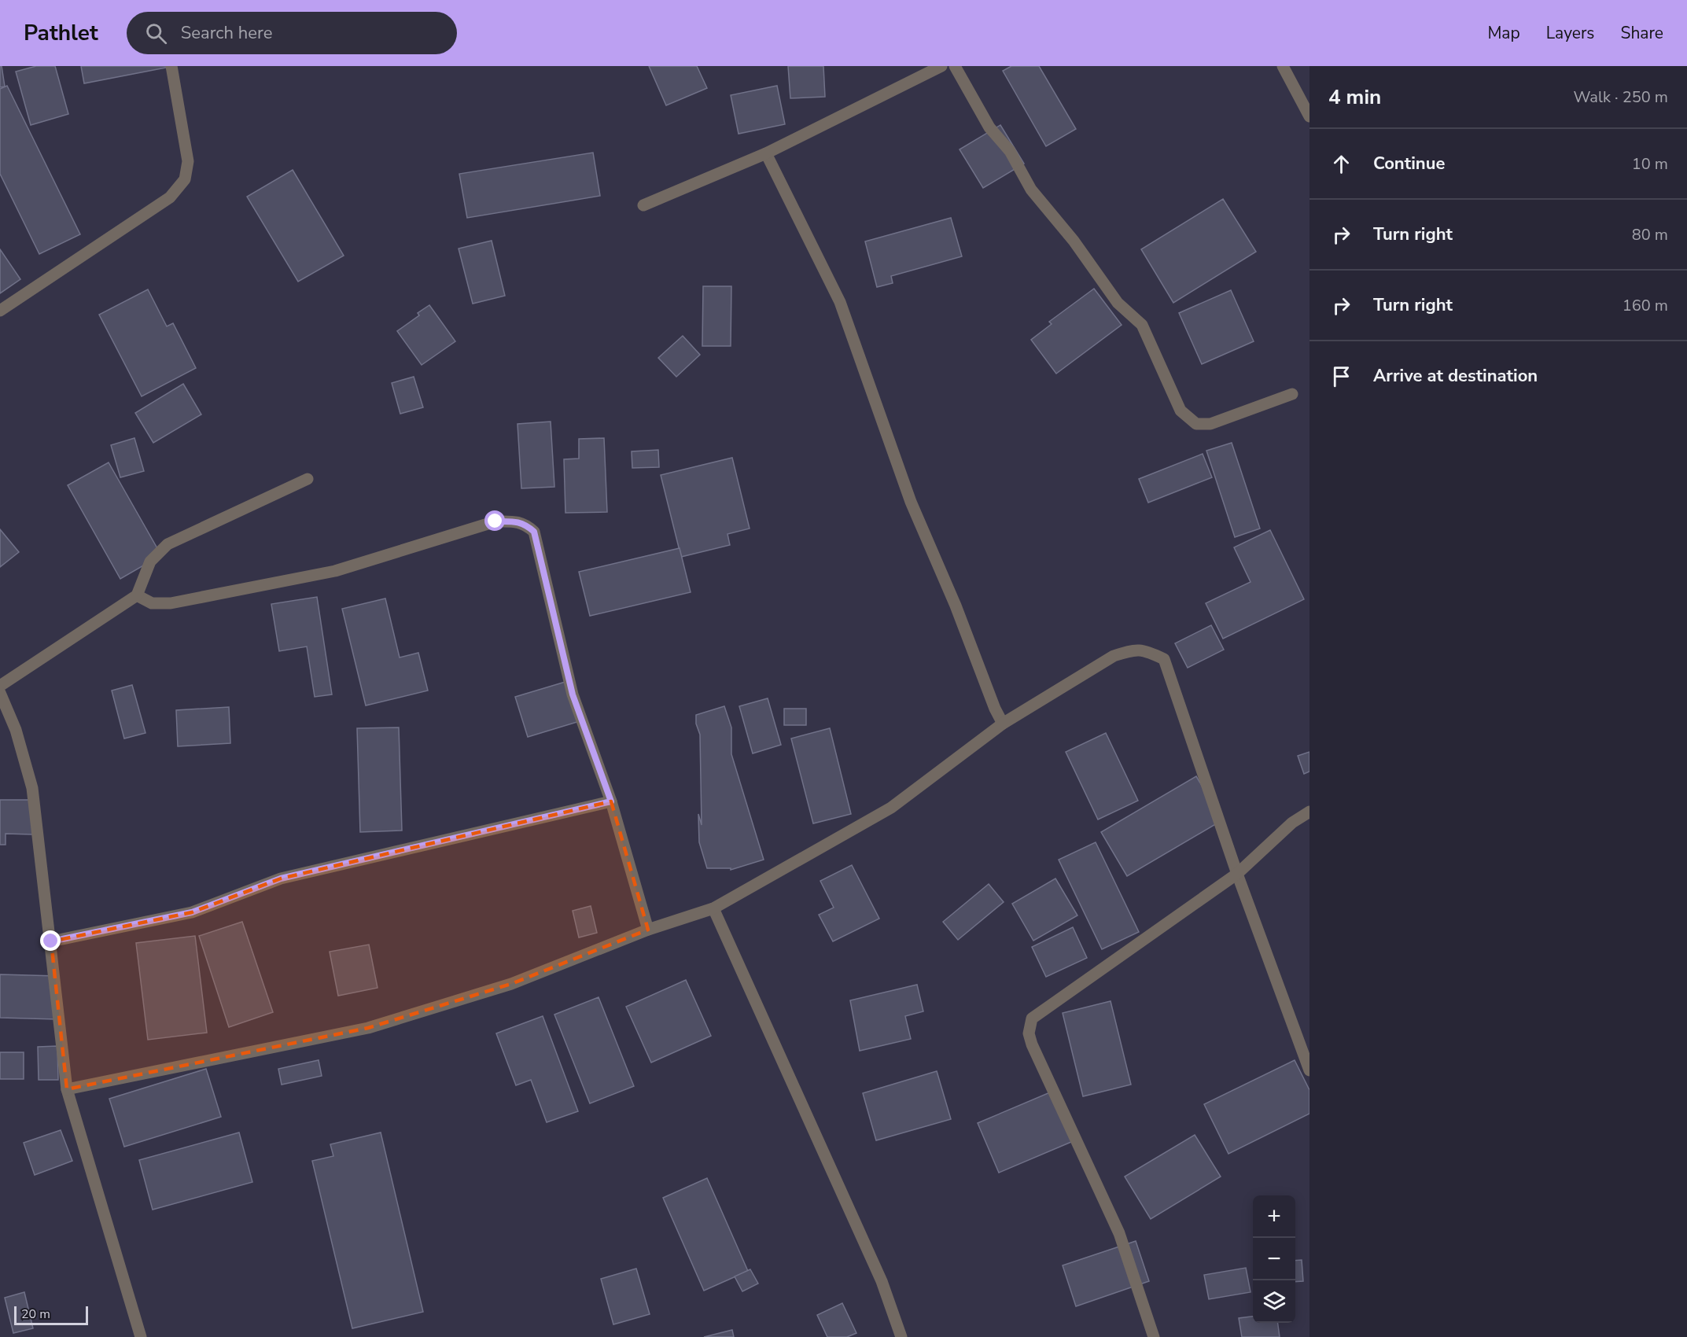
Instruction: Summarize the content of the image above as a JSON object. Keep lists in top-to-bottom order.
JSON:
{
  "scale_bar": "20 m",
  "page": {
    "header": "Pathlet",
    "search": "Search here",
    "nav": ["Map", "Layers", "Share"],
    "heading": ["4 min", "Walk · 250 m"],
    "list": [
      ["Continue", "10 m"],
      ["Turn right", "80 m"],
      ["Turn right", "160 m"],
      "Arrive at destination"
    ],
    "map_buttons": ["+", "−"],
    "scale": "20 m"
  }
}
